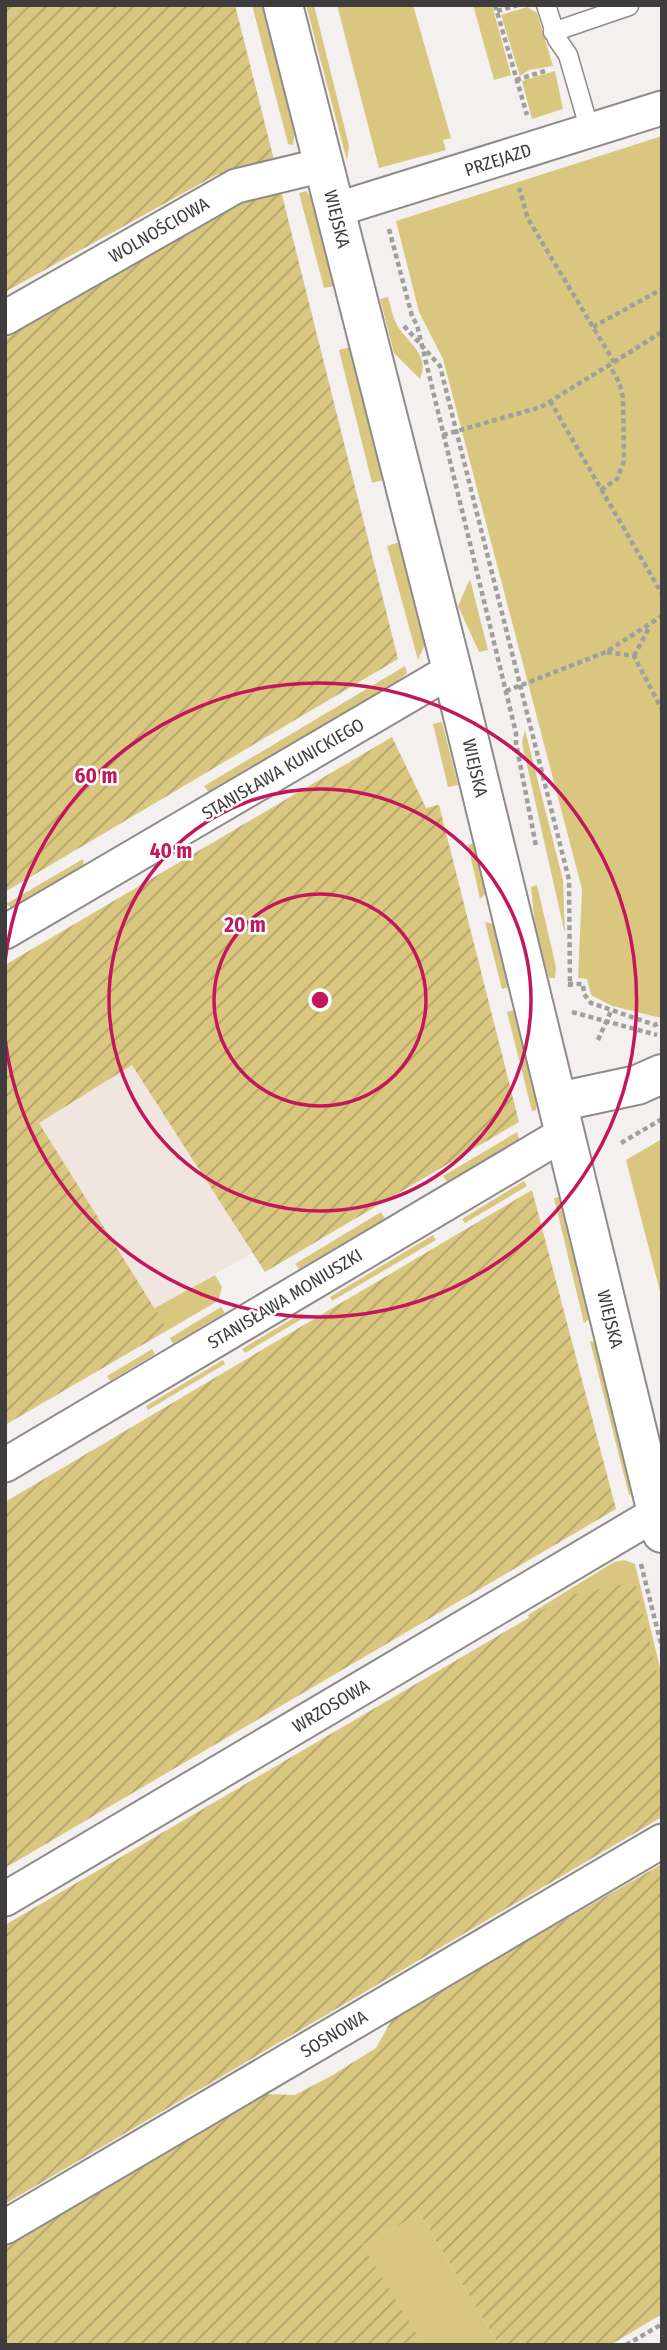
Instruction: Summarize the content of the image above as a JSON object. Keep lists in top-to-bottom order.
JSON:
{
  "streets": {
    "street": [
      "PRZEJAZD",
      "WIEJSKA",
      "WOLNOŚCIOWA",
      "STANISŁAWA KUNICKIEGO",
      "STANISŁAWA MONIUSZKI",
      "WRZOSOWA",
      "SOSNOWA"
    ]
  },
  "crossings": [
    ["PRZEJAZD", "WIEJSKA"],
    ["WIEJSKA", "WOLNOŚCIOWA"],
    ["WIEJSKA", "STANISŁAWA KUNICKIEGO"],
    ["WIEJSKA", "STANISŁAWA MONIUSZKI"],
    ["WIEJSKA", "WRZOSOWA"]
  ],
  "rings": ["60 m", "40 m", "20 m"]
}
